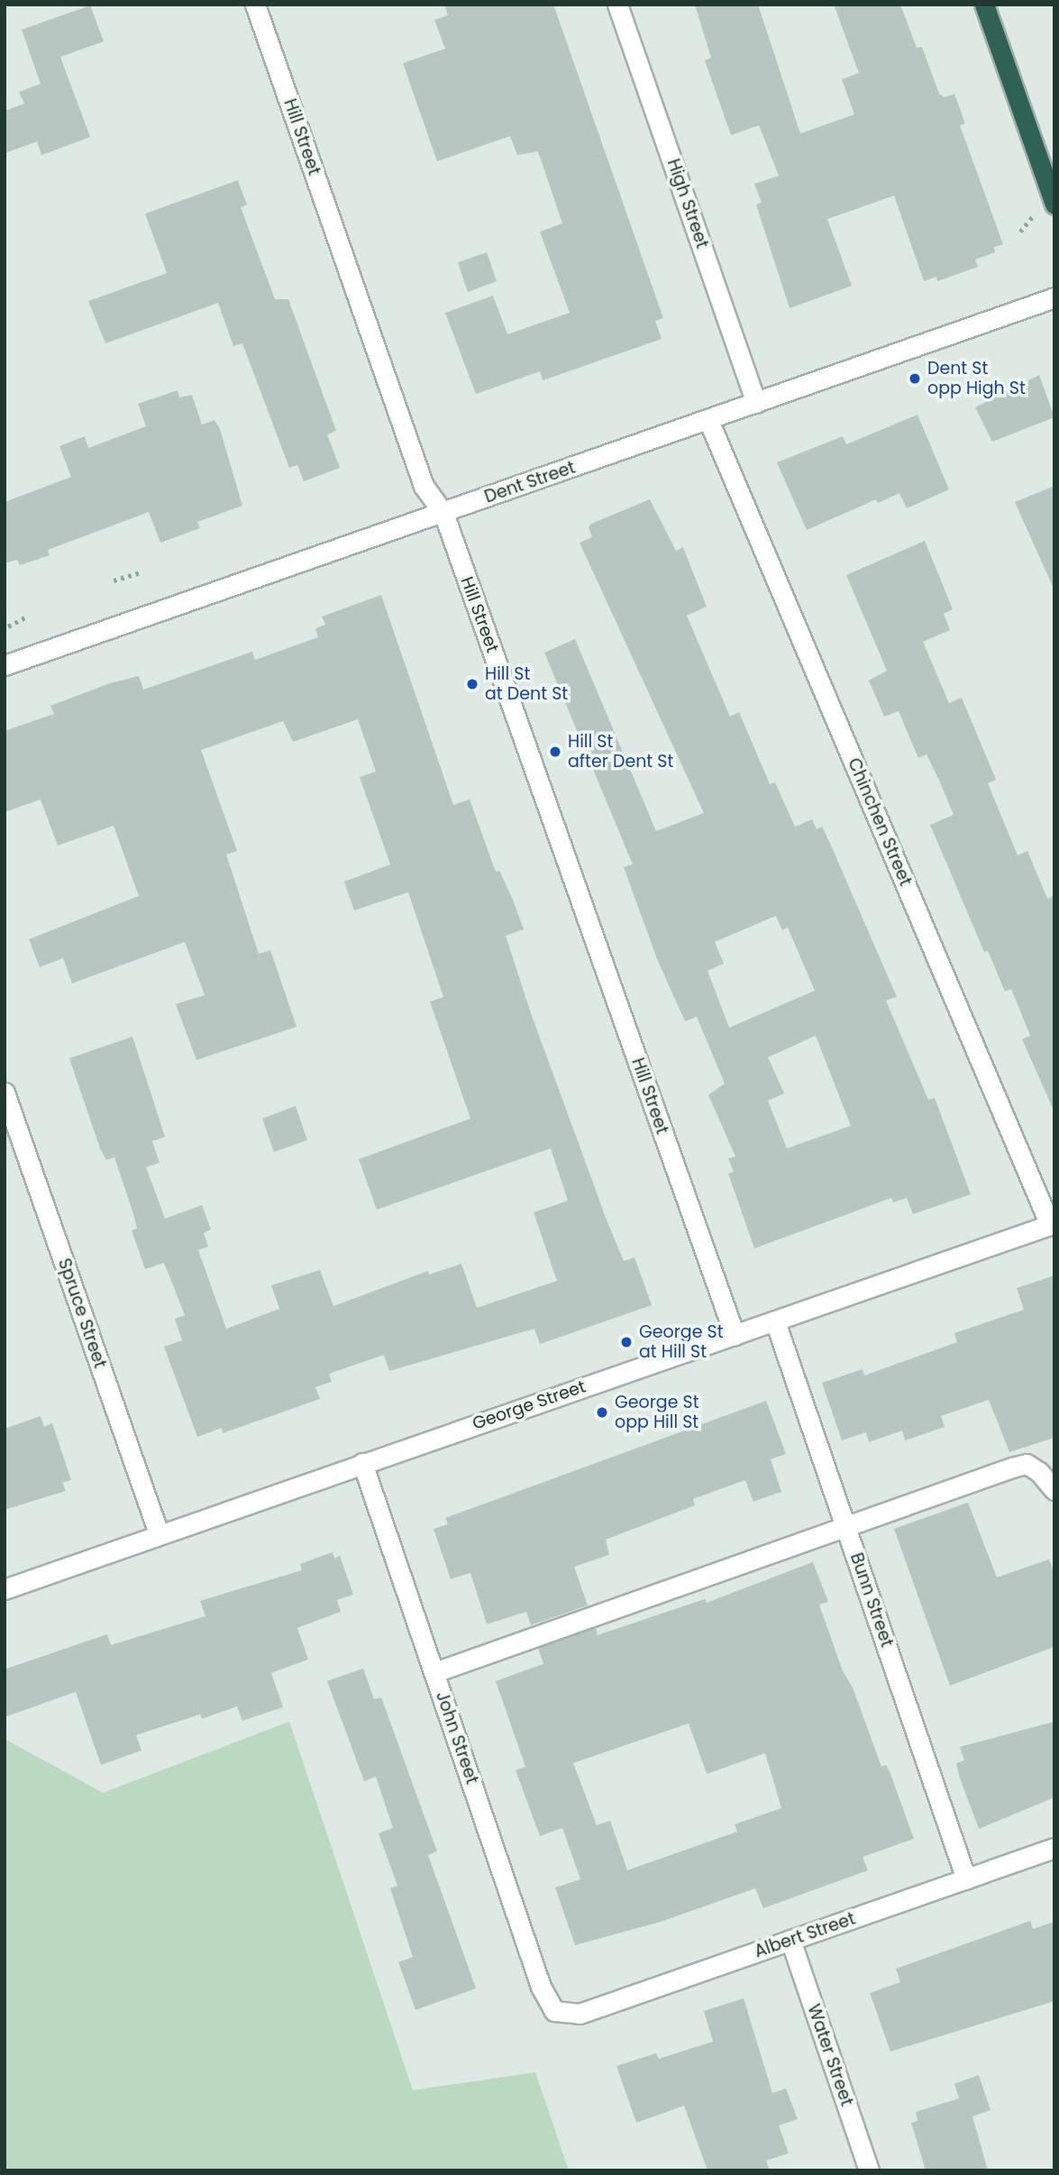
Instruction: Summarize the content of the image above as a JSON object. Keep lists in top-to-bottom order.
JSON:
{
  "streets": {
    "street": [
      "Hill Street",
      "High Street",
      "Dent Street",
      "Chinchen Street",
      "Spruce Street",
      "George Street",
      "Bunn Street",
      "John Street",
      "Albert Street",
      "Water Street"
    ]
  },
  "crossings": [
    ["Hill Street", "Dent Street"],
    ["Hill Street", "George Street"],
    ["High Street", "Dent Street"],
    ["Dent Street", "Chinchen Street"],
    ["Chinchen Street", "George Street"],
    ["Spruce Street", "George Street"],
    ["George Street", "Bunn Street"],
    ["George Street", "John Street"],
    ["Bunn Street", "Albert Street"],
    ["John Street", "Albert Street"],
    ["Albert Street", "Water Street"]
  ],
  "places": [
    "Dent St opp High St",
    "Hill St at Dent St",
    "Hill St after Dent St",
    "George St at Hill St",
    "George St opp Hill St"
  ]
}
